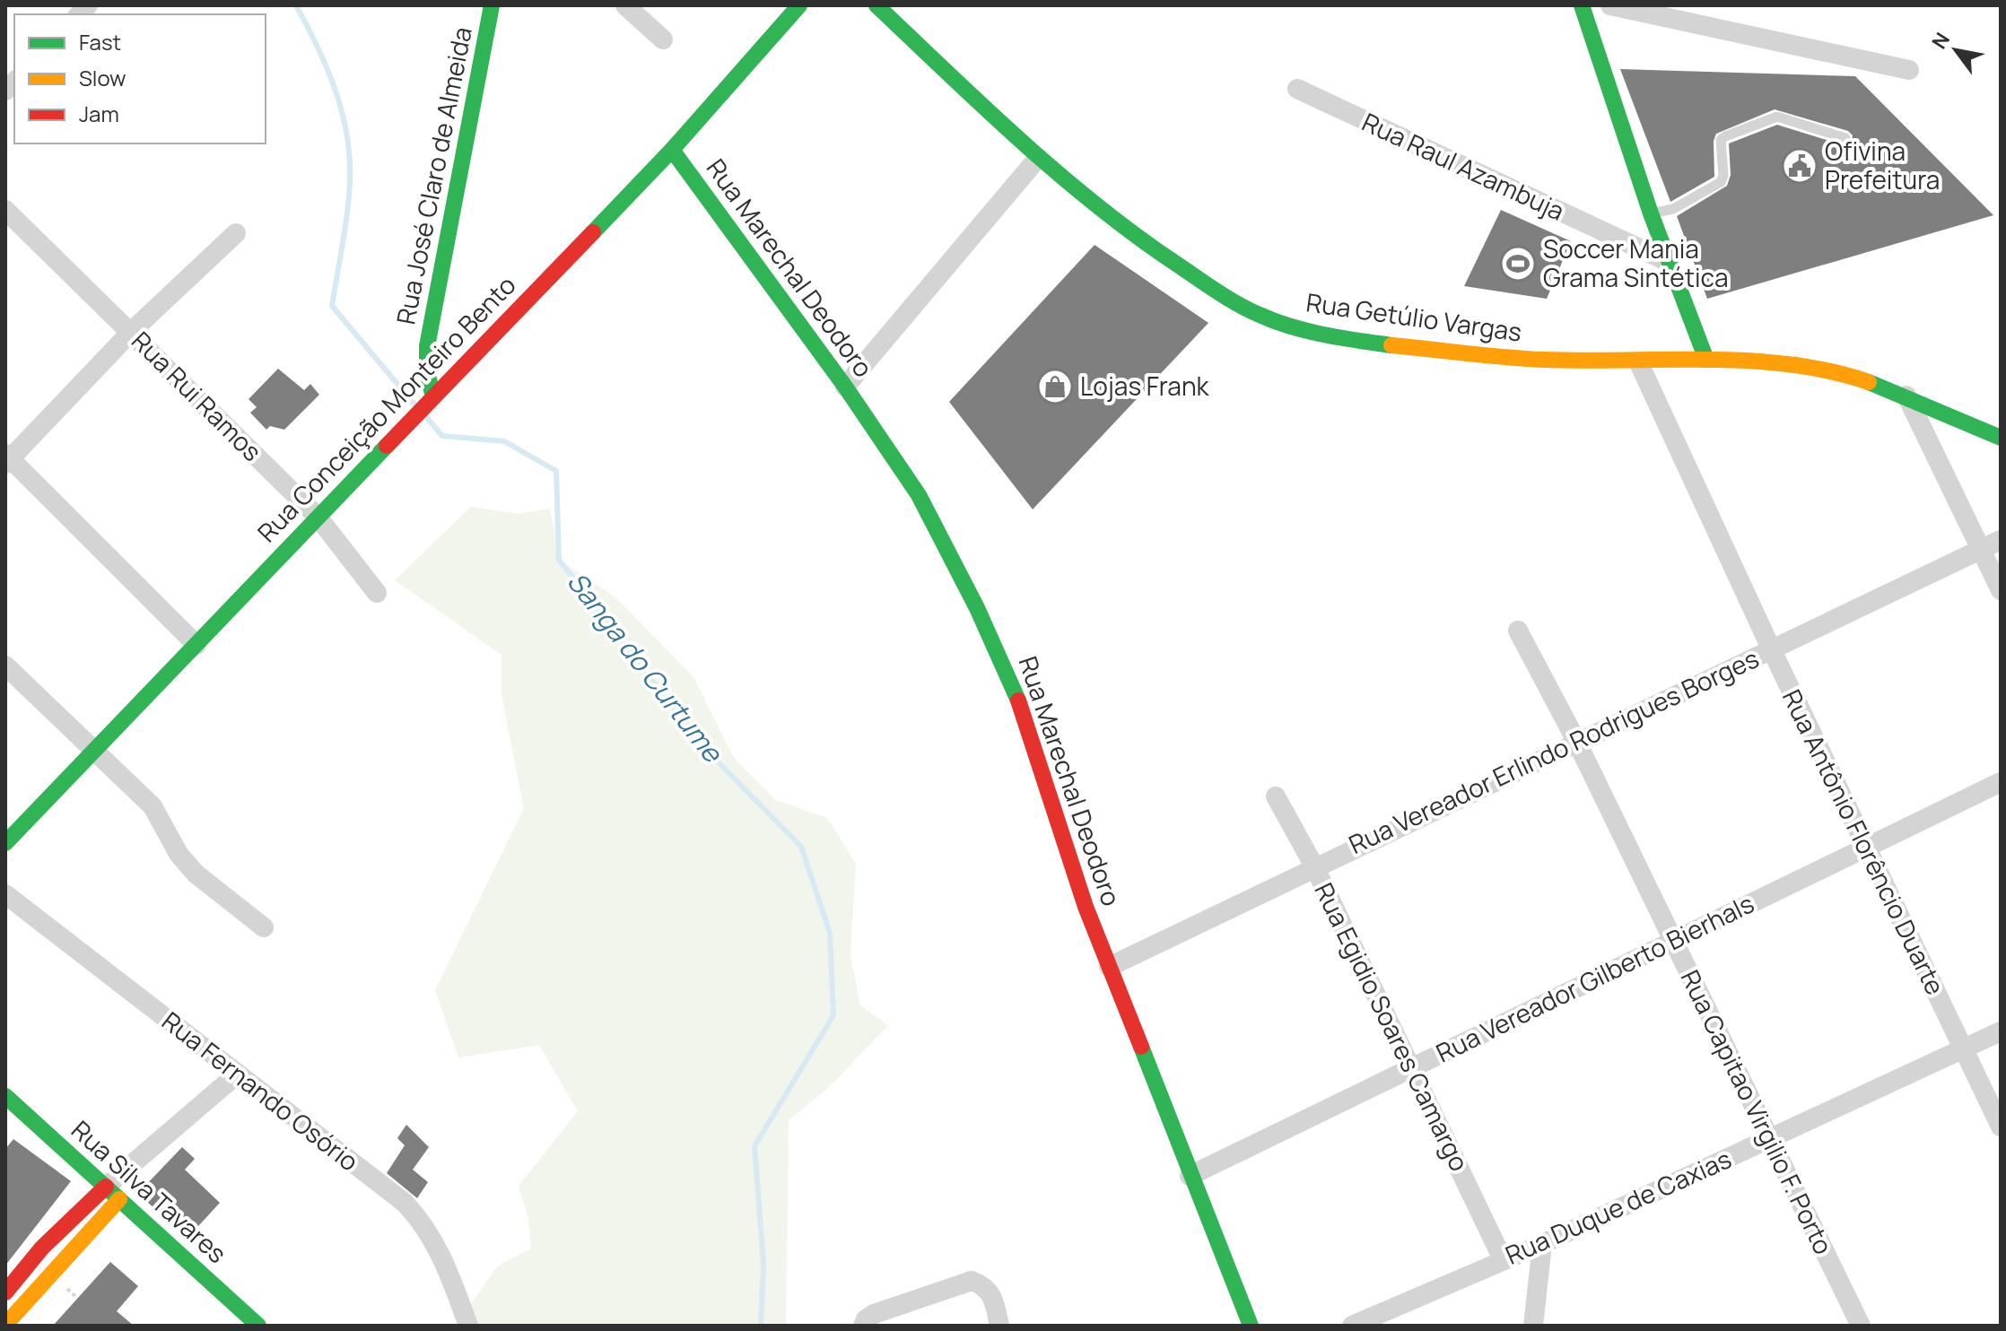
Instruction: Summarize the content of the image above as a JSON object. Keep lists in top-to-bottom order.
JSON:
{
  "streets": {
    "street": [
      "Rua Raul Azambuja",
      "Rua José Claro de Almeida",
      "Rua Marechal Deodoro",
      "Rua Getúlio Vargas",
      "Rua Rui Ramos",
      "Rua Conceição Monteiro Bento",
      "Rua Vereador Erlindo Rodrigues Borges",
      "Rua Antônio Florêncio Duarte",
      "Rua Vereador Gilberto Bierhals",
      "Rua Egidio Soares Camargo",
      "Rua Fernando Osório",
      "Rua Capitao Virgilio F. Porto",
      "Rua Silva Tavares",
      "Rua Duque de Caxias"
    ]
  },
  "crossings": [
    ["Rua José Claro de Almeida", "Rua Conceição Monteiro Bento"],
    ["Rua Marechal Deodoro", "Rua Conceição Monteiro Bento"],
    ["Rua Marechal Deodoro", "Rua Vereador Erlindo Rodrigues Borges"],
    ["Rua Marechal Deodoro", "Rua Vereador Gilberto Bierhals"],
    ["Rua Getúlio Vargas", "Rua Antônio Florêncio Duarte"],
    ["Rua Rui Ramos", "Rua Conceição Monteiro Bento"],
    ["Rua Vereador Erlindo Rodrigues Borges", "Rua Antônio Florêncio Duarte"],
    ["Rua Vereador Erlindo Rodrigues Borges", "Rua Egidio Soares Camargo"],
    ["Rua Vereador Erlindo Rodrigues Borges", "Rua Capitao Virgilio F. Porto"],
    ["Rua Antônio Florêncio Duarte", "Rua Vereador Gilberto Bierhals"],
    ["Rua Antônio Florêncio Duarte", "Rua Duque de Caxias"],
    ["Rua Vereador Gilberto Bierhals", "Rua Egidio Soares Camargo"],
    ["Rua Vereador Gilberto Bierhals", "Rua Capitao Virgilio F. Porto"],
    ["Rua Egidio Soares Camargo", "Rua Duque de Caxias"],
    ["Rua Capitao Virgilio F. Porto", "Rua Duque de Caxias"]
  ],
  "water": ["Sanga do Curtume"],
  "places": {
    "public building": ["Ofivina Prefeitura"],
    "sports": ["Soccer Mania Grama Sintética"],
    "shop": ["Lojas Frank"]
  },
  "legend": ["Fast", "Slow", "Jam"],
  "north": "top left"
}
